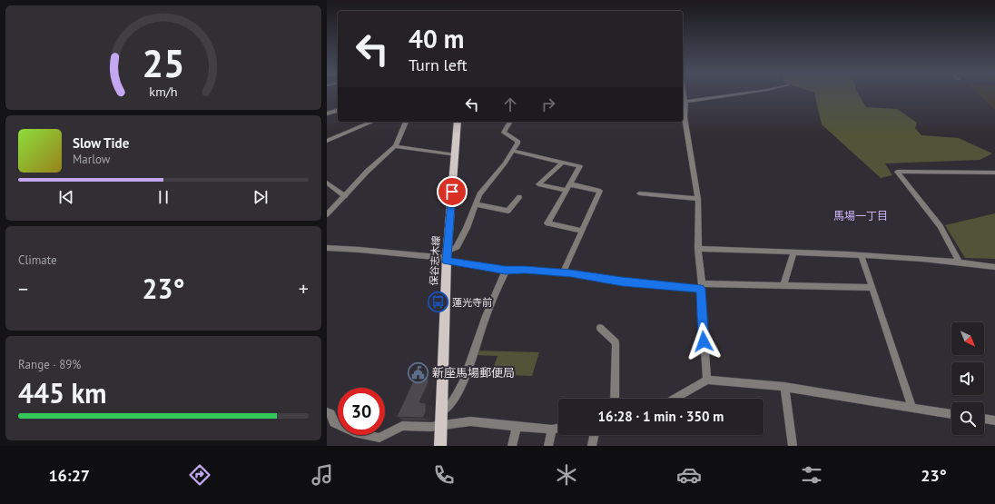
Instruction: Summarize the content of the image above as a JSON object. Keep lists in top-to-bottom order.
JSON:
{
  "streets": {
    "main road": ["保谷志木線"]
  },
  "districts": ["馬場一丁目"],
  "places": {
    "bus stop": ["蓮光寺前"],
    "public building": ["新座馬場郵便局"]
  },
  "north": "bottom right",
  "page": {
    "turn": ["40 m", "Turn left"],
    "song": ["Slow Tide", "Marlow"],
    "tile": [
      "Climate",
      ["Range · 89%", "445 km"]
    ],
    "heat": ["−", "23°", "+"],
    "limit": "30",
    "trip": "16:28 · 1 min · 350 m",
    "tabs": ["16:27", "23°"],
    "gauge": ["25", "km/h"]
  }
}
